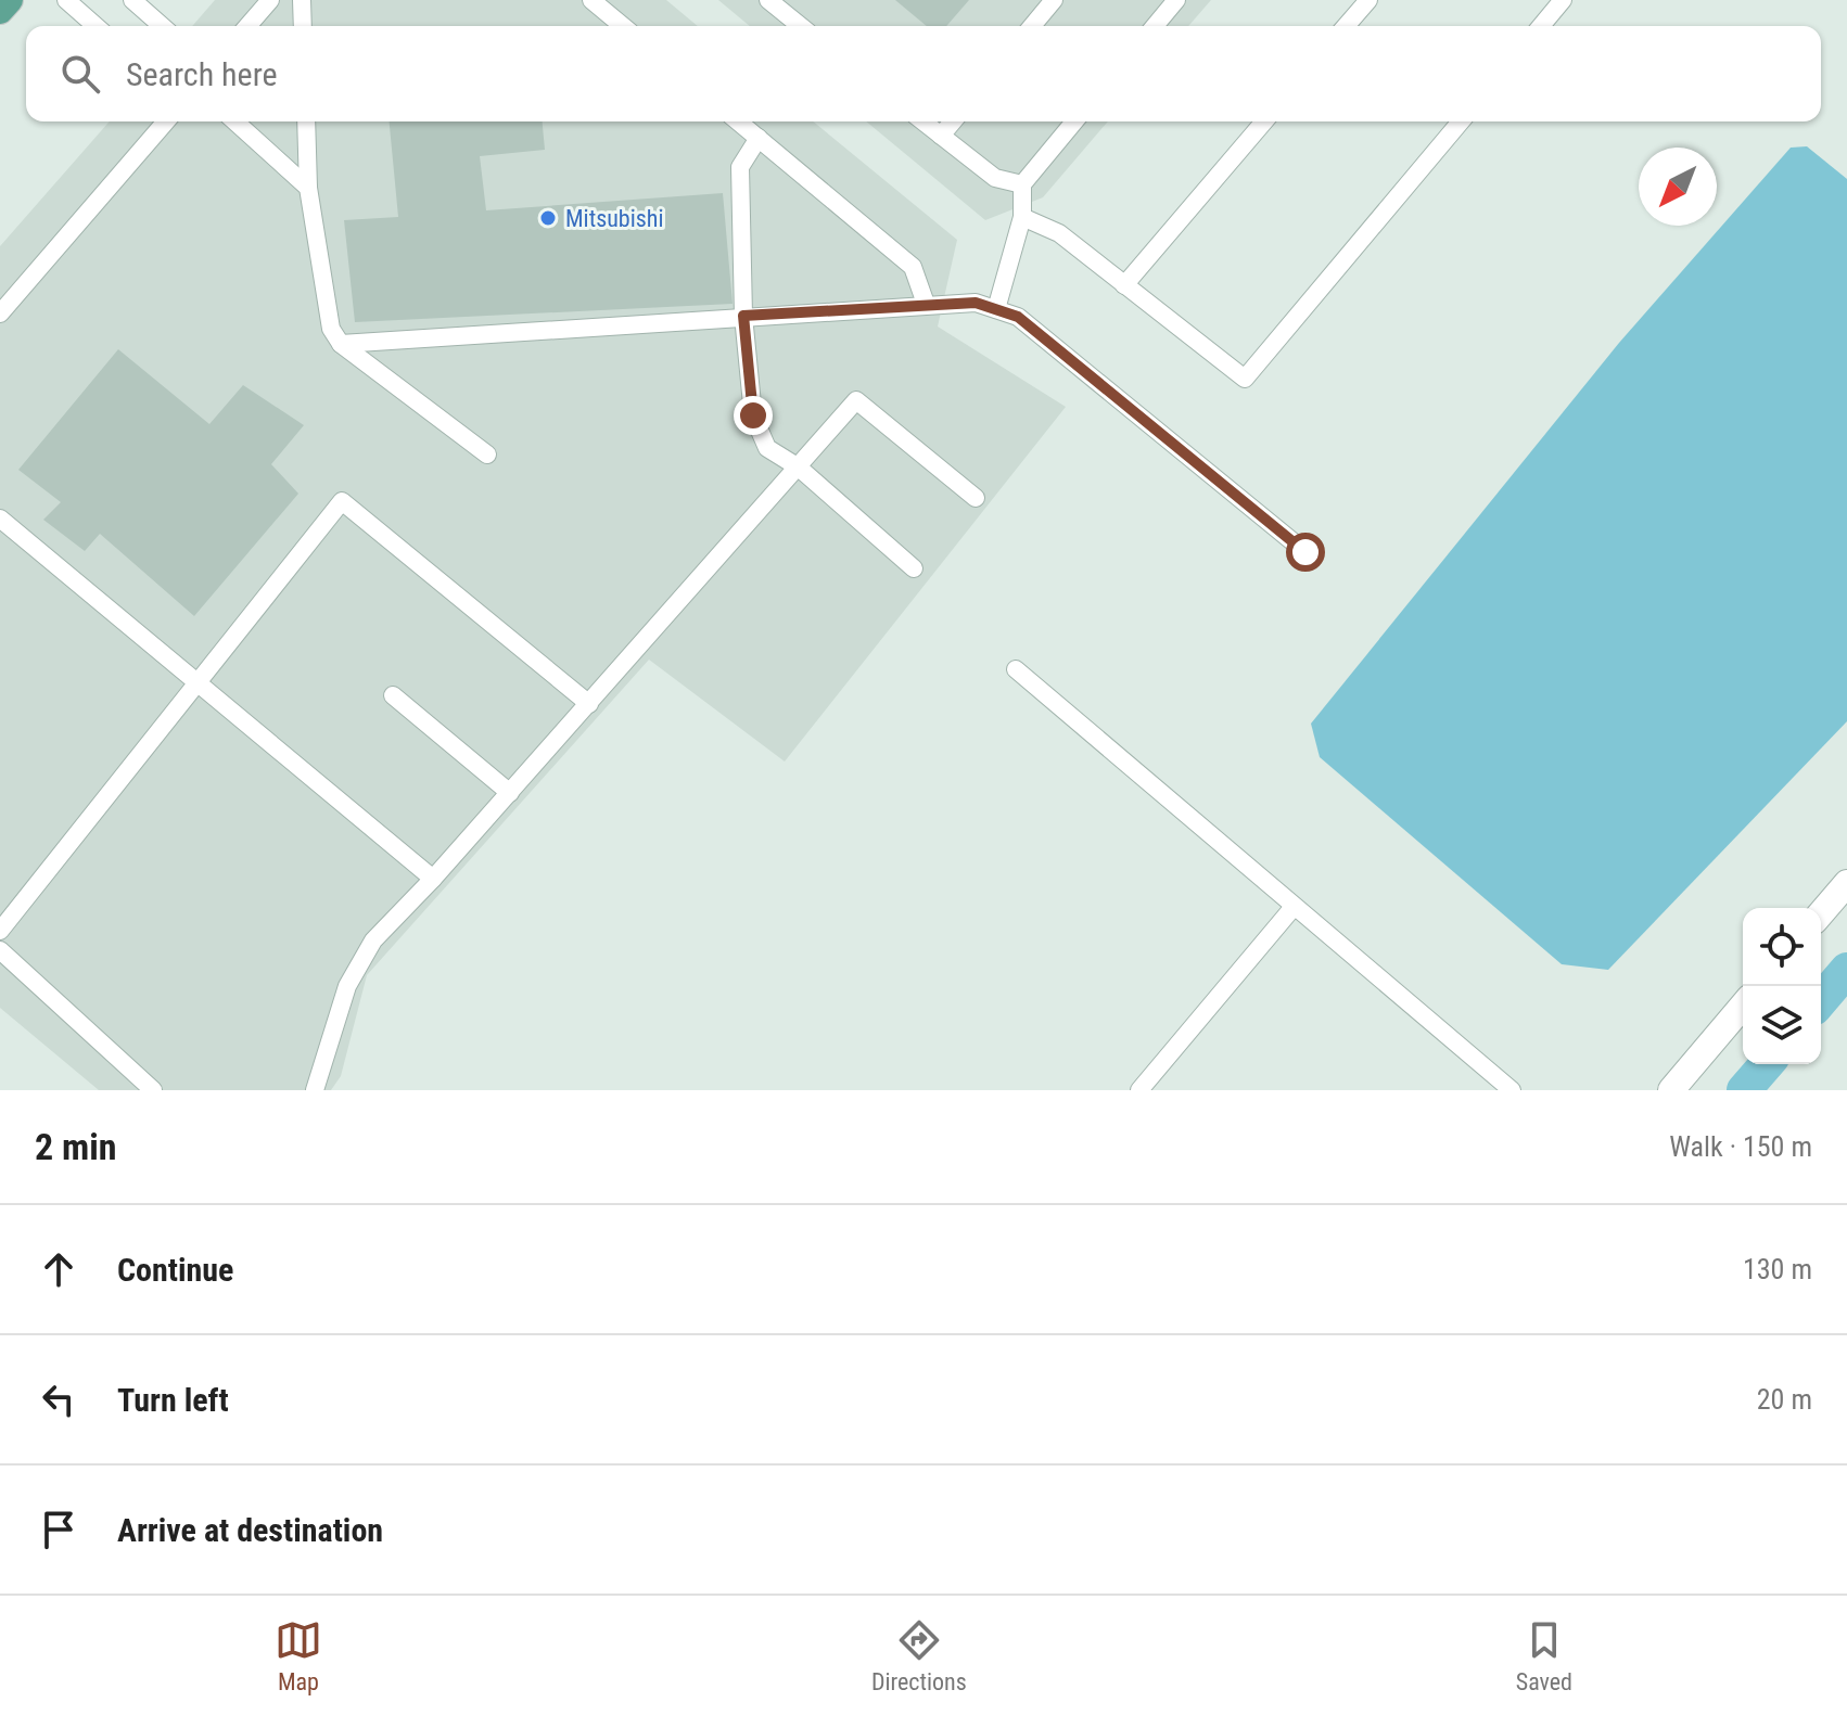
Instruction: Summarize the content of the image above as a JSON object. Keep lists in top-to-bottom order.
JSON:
{
  "places": ["Mitsubishi"],
  "north": "bottom left",
  "page": {
    "search": "Search here",
    "heading": ["2 min", "Walk · 150 m"],
    "list": [
      ["Continue", "130 m"],
      ["Turn left", "20 m"],
      "Arrive at destination"
    ],
    "nav": ["Map", "Directions", "Saved"]
  }
}
